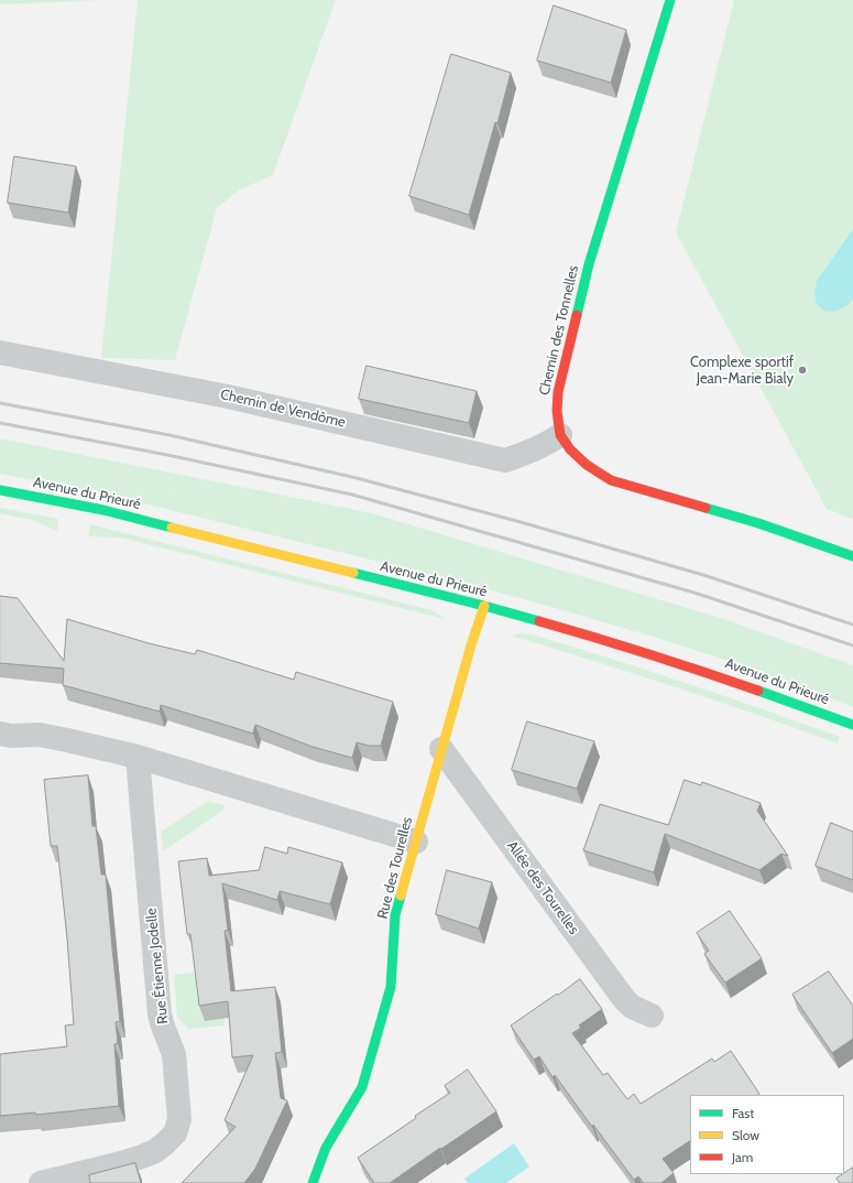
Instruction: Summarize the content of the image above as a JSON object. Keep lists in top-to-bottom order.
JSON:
{
  "streets": {
    "street": [
      "Chemin des Tonnelles",
      "Chemin de Vendôme",
      "Avenue du Prieuré",
      "Rue des Tourelles",
      "Allée des Tourelles",
      "Rue Étienne Jodelle"
    ]
  },
  "crossings": [
    ["Chemin des Tonnelles", "Chemin de Vendôme"],
    ["Avenue du Prieuré", "Rue des Tourelles"],
    ["Rue des Tourelles", "Allée des Tourelles"]
  ],
  "places": ["Complexe sportif Jean-Marie Bialy"],
  "legend": ["Fast", "Slow", "Jam"]
}
